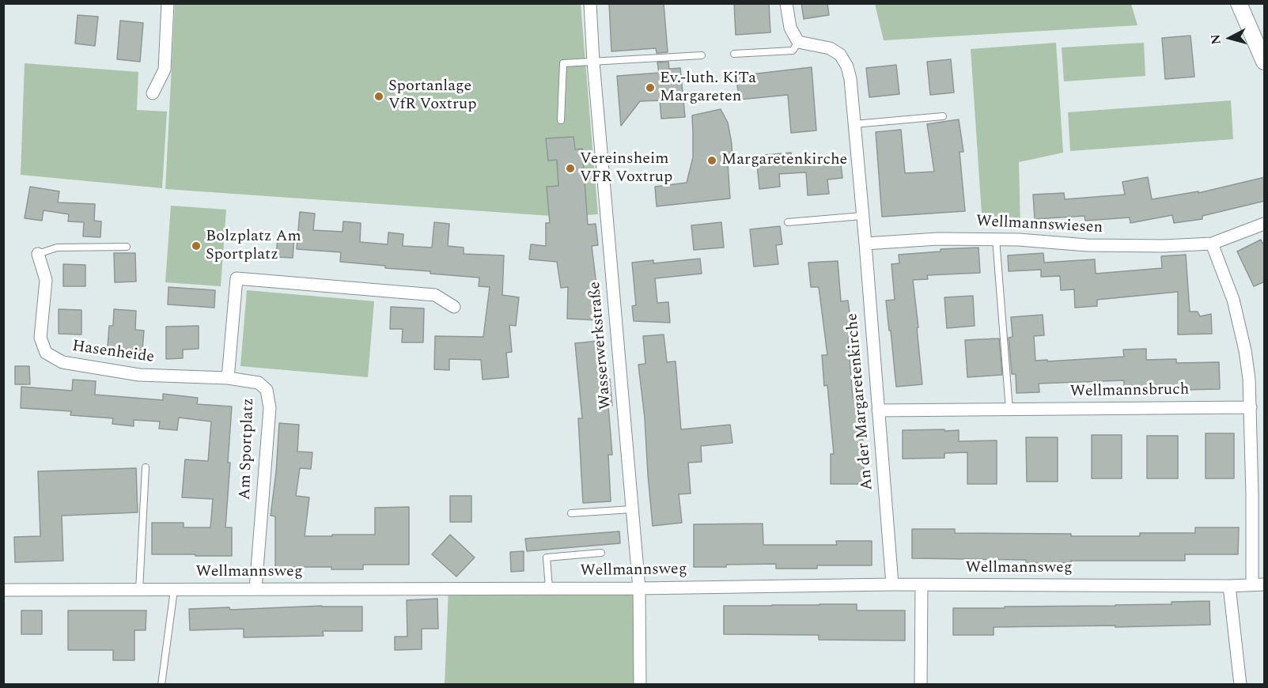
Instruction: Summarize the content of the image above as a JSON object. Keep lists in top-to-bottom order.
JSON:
{
  "streets": {
    "street": [
      "Wellmannswiesen",
      "Wasserwerkstraße",
      "Hasenheide",
      "Wellmannsbruch",
      "An der Margaretenkirche",
      "Am Sportplatz",
      "Wellmannsweg"
    ]
  },
  "crossings": [
    ["Wellmannswiesen", "An der Margaretenkirche"],
    ["Wasserwerkstraße", "Wellmannsweg"],
    ["Hasenheide", "Am Sportplatz"],
    ["Wellmannsbruch", "An der Margaretenkirche"],
    ["An der Margaretenkirche", "Wellmannsweg"],
    ["Am Sportplatz", "Wellmannsweg"]
  ],
  "places": [
    "Ev.-luth. KiTa Margareten",
    "Sportanlage VfR Voxtrup",
    "Margaretenkirche",
    "Vereinsheim VFR Voxtrup",
    "Bolzplatz Am Sportplatz"
  ],
  "north": "left"
}
